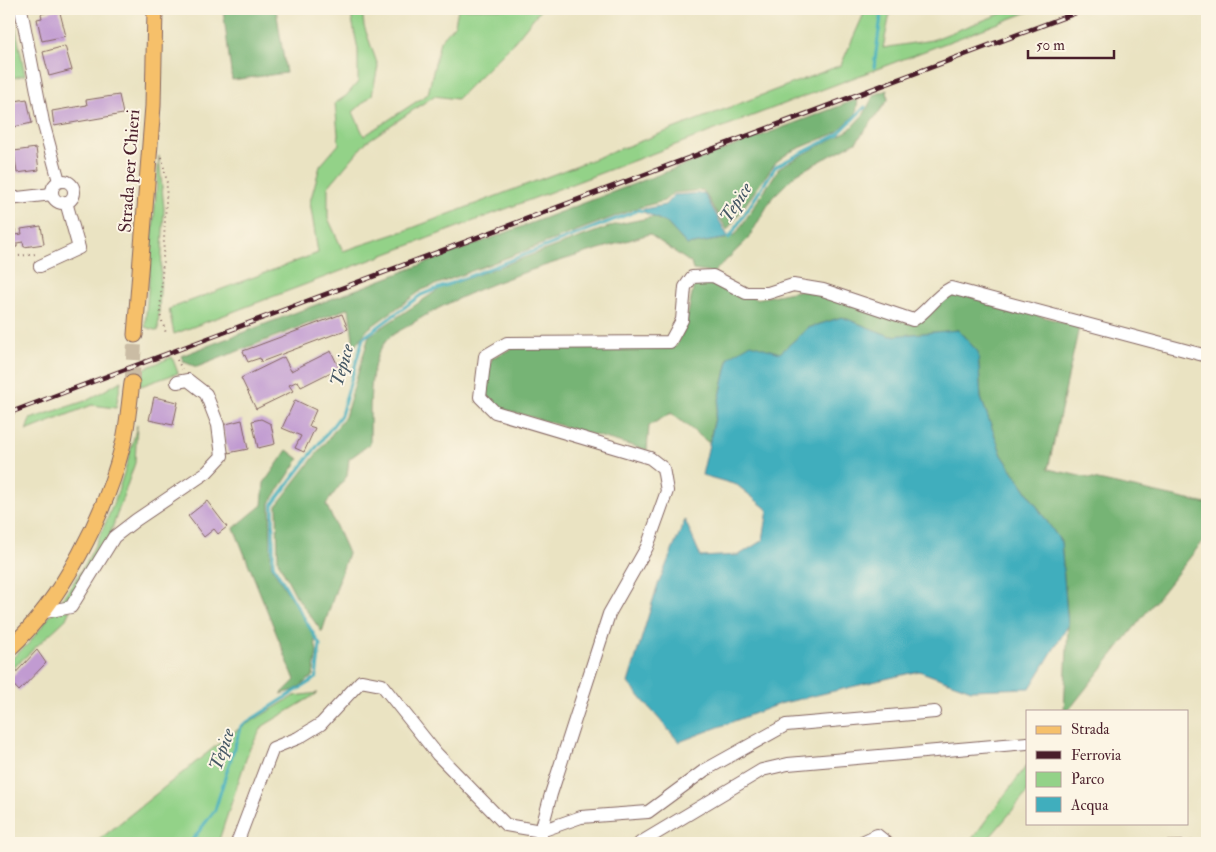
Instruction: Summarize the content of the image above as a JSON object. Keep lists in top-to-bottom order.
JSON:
{
  "streets": {
    "main road": ["Strada per Chieri"]
  },
  "water": ["Tepice"],
  "legend": [
    "Strada",
    "Ferrovia",
    "Parco",
    "Acqua"
  ],
  "scale_bar": "50 m"
}
